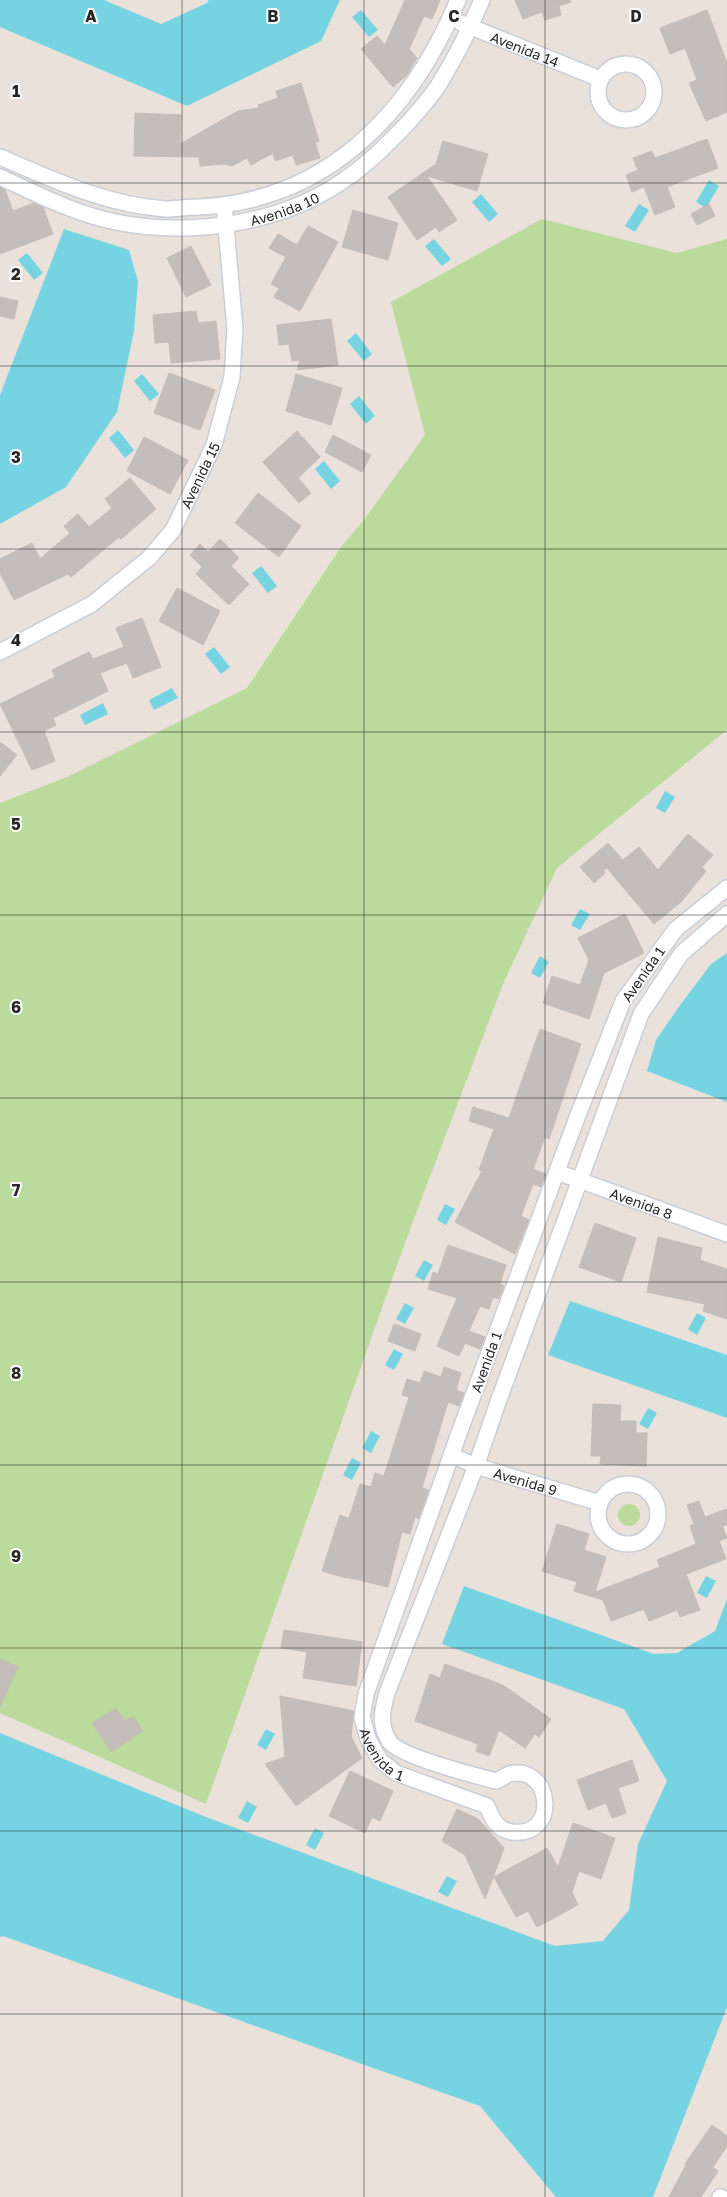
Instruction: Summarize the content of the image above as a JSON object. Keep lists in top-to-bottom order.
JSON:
{
  "streets": {
    "street": [
      "Avenida 14",
      "Avenida 10",
      "Avenida 15",
      "Avenida 1",
      "Avenida 8",
      "Avenida 9"
    ]
  },
  "crossings": [
    ["Avenida 14", "Avenida 10"],
    ["Avenida 10", "Avenida 15"],
    ["Avenida 1", "Avenida 8"],
    ["Avenida 1", "Avenida 9"]
  ],
  "grid": {
    "columns": [
      "A",
      "B",
      "C",
      "D"
    ],
    "rows": [
      "1",
      "2",
      "3",
      "4",
      "5",
      "6",
      "7",
      "8",
      "9"
    ]
  }
}
